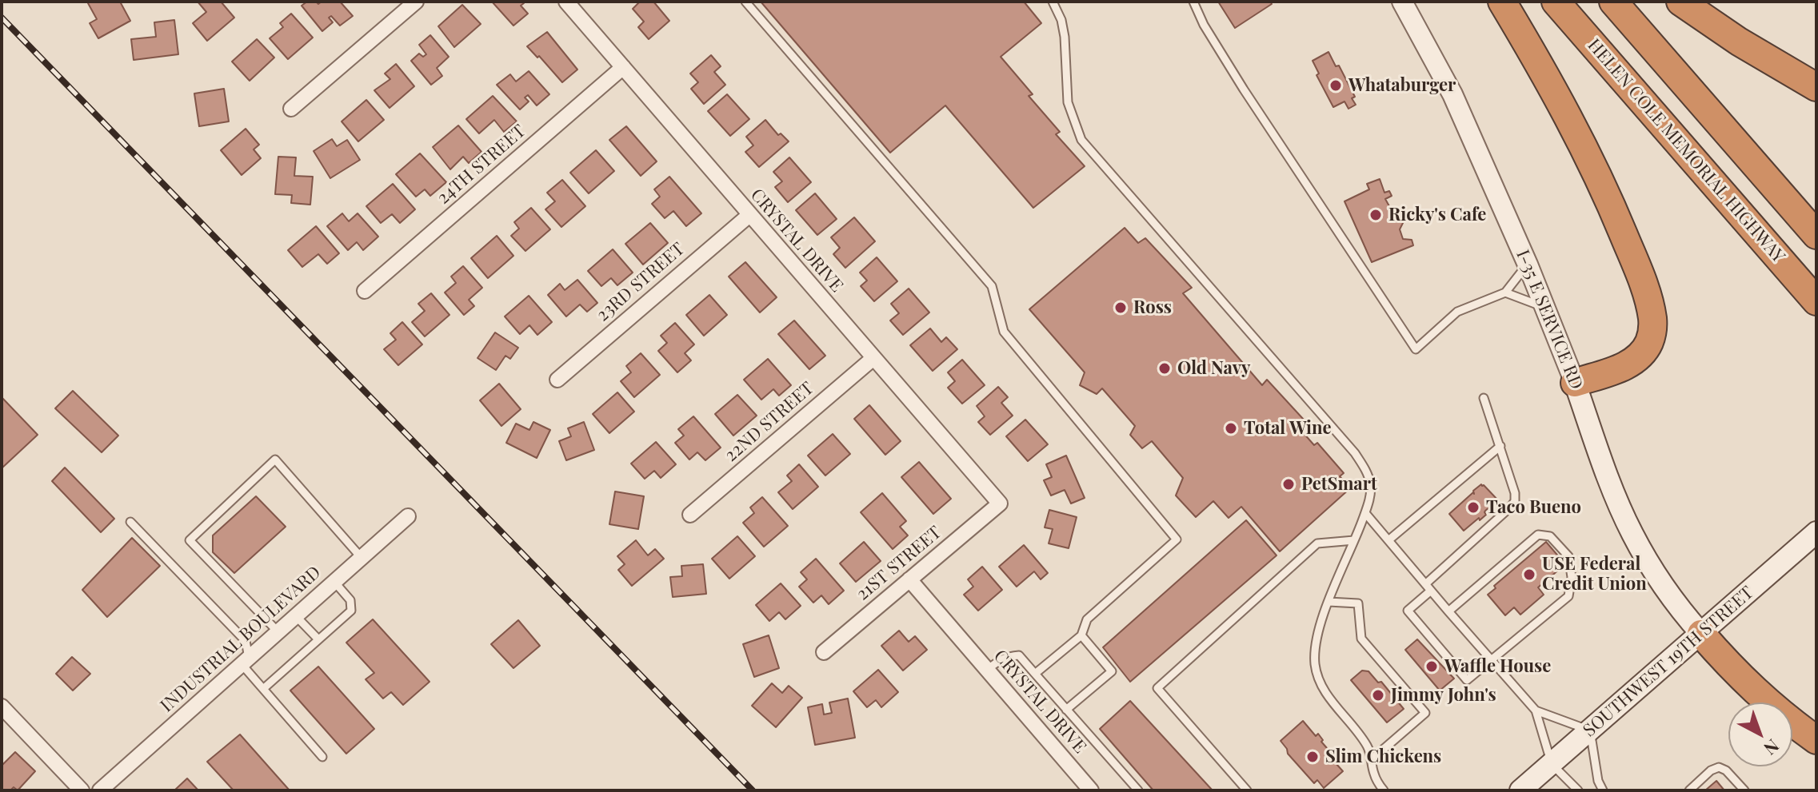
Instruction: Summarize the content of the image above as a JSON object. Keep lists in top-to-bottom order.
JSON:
{
  "streets": {
    "highway": ["HELEN COLE MEMORIAL HIGHWAY"],
    "main road": ["I-35 E SERVICE RD", "SOUTHWEST 19TH STREET"],
    "street": [
      "24TH STREET",
      "CRYSTAL DRIVE",
      "23RD STREET",
      "22ND STREET",
      "21ST STREET",
      "INDUSTRIAL BOULEVARD"
    ]
  },
  "crossings": [
    ["24TH STREET", "CRYSTAL DRIVE"],
    ["CRYSTAL DRIVE", "23RD STREET"],
    ["CRYSTAL DRIVE", "22ND STREET"],
    ["CRYSTAL DRIVE", "21ST STREET"],
    ["I-35 E SERVICE RD", "SOUTHWEST 19TH STREET"]
  ],
  "places": [
    "Whataburger",
    "Ricky's Cafe",
    "Ross",
    "Old Navy",
    "Total Wine",
    "PetSmart",
    "Taco Bueno",
    "USE Federal Credit Union",
    "Waffle House",
    "Jimmy John's",
    "Slim Chickens"
  ],
  "north": "bottom right"
}
